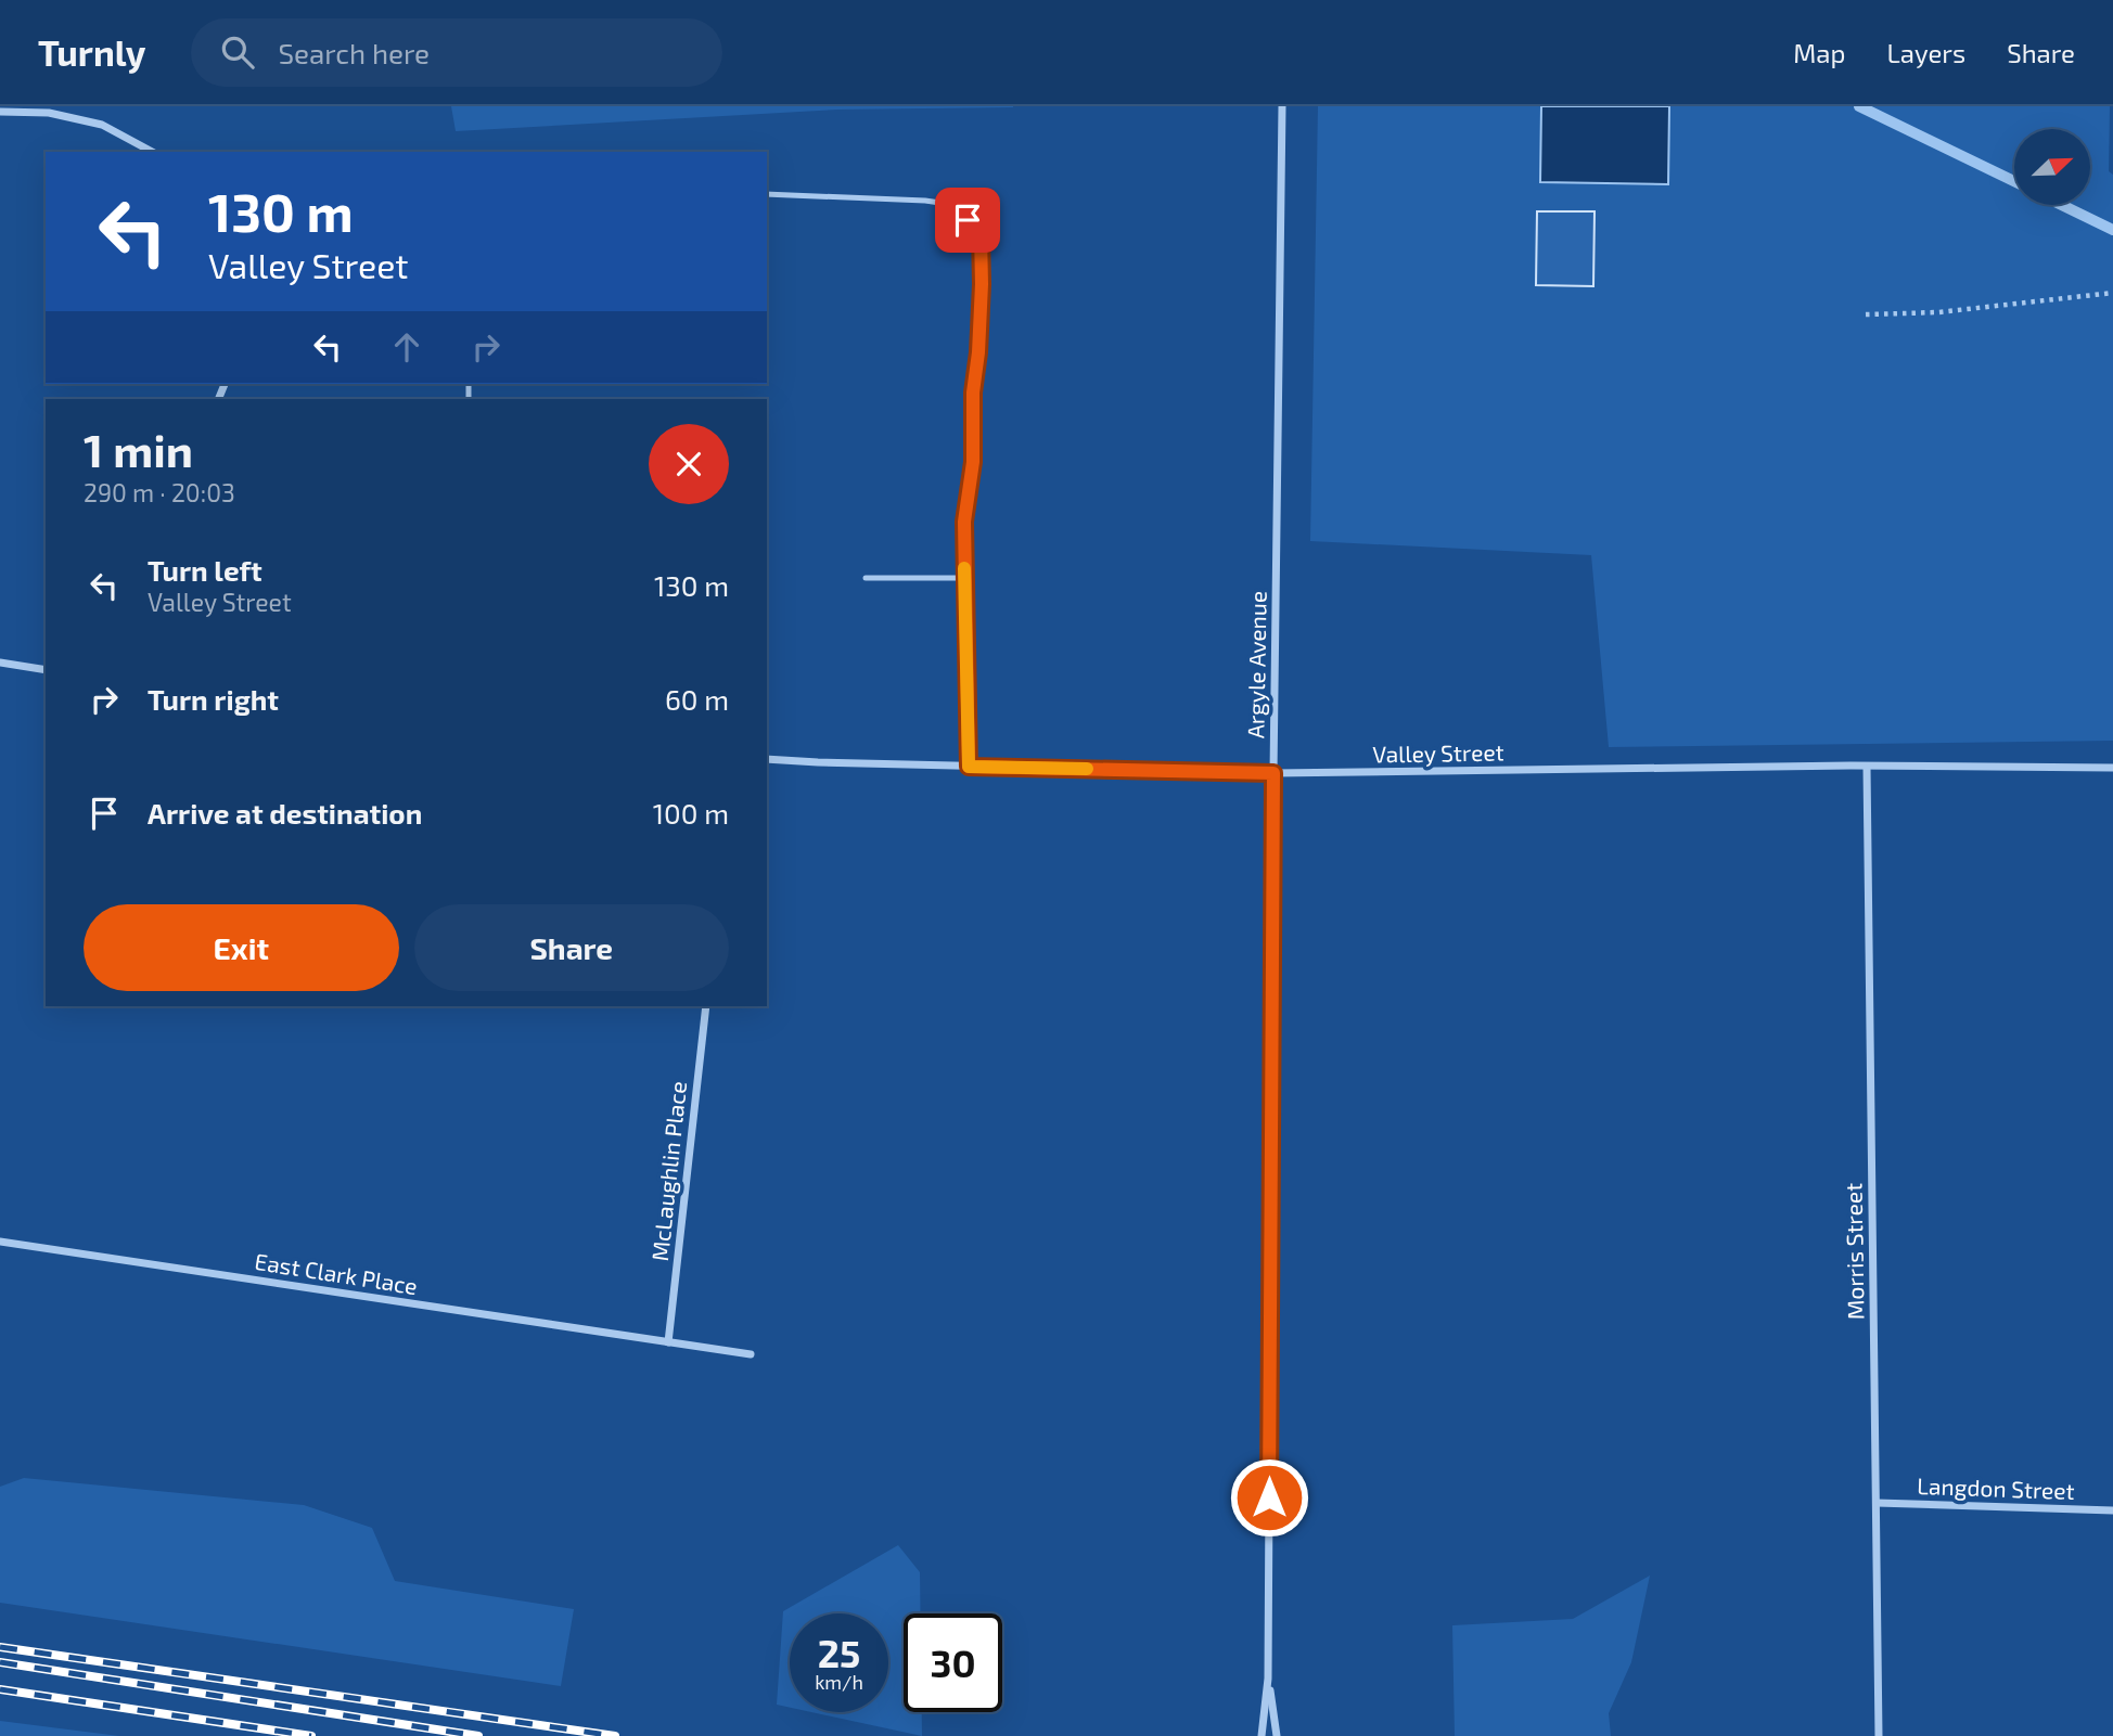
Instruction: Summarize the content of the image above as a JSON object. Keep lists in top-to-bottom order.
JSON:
{
  "streets": {
    "street": [
      "Argyle Avenue",
      "Valley Street",
      "McLaughlin Place",
      "Morris Street",
      "East Clark Place",
      "Langdon Street"
    ]
  },
  "crossings": [
    ["Argyle Avenue", "Valley Street"],
    ["Valley Street", "Morris Street"],
    ["McLaughlin Place", "East Clark Place"],
    ["Morris Street", "Langdon Street"]
  ],
  "north": "top right",
  "page": {
    "header": "Turnly",
    "search": "Search here",
    "nav": ["Map", "Layers", "Share"],
    "turn": ["130 m", "Valley Street"],
    "heading": ["1 min", "290 m · 20:03"],
    "list": [
      {
        "name": "Turn left",
        "note": "Valley Street",
        "value": "130 m"
      },
      {
        "name": "Turn right",
        "value": "60 m"
      },
      {
        "name": "Arrive at destination",
        "value": "100 m"
      }
    ],
    "buttons": ["Exit", "Share"],
    "speed": "25 km/h",
    "limit": "30"
  }
}
